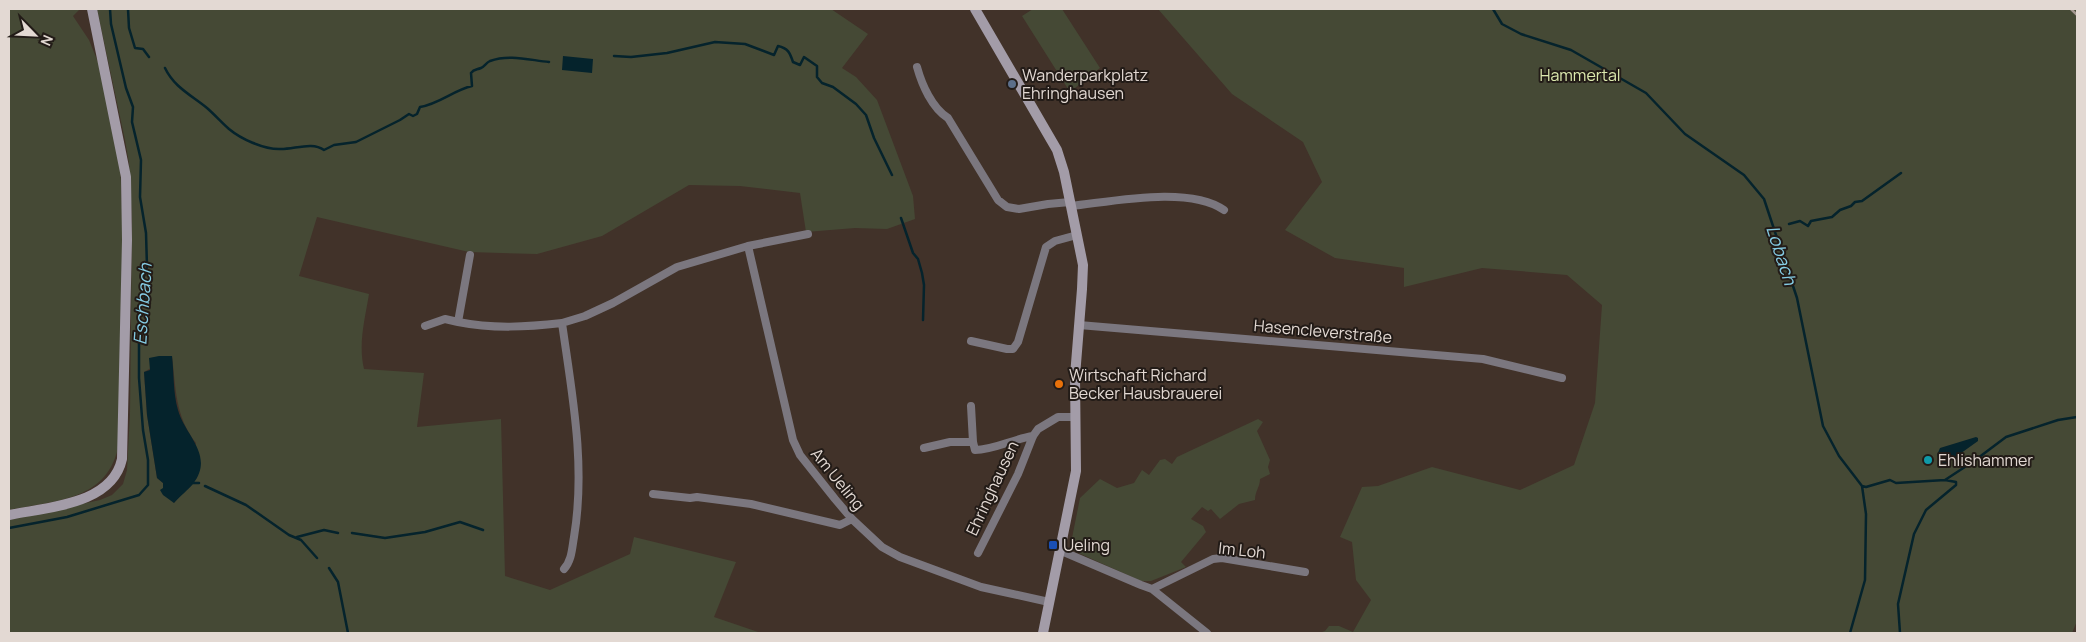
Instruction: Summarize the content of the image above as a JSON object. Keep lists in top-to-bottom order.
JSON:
{
  "streets": {
    "street": [
      "Hasencleverstraße",
      "Am Ueling",
      "Ehringhausen",
      "Im Loh"
    ]
  },
  "water": ["Lobach", "Eschbach"],
  "parks": ["Hammertal"],
  "places": {
    "other": ["Wanderparkplatz Ehringhausen", "Wirtschaft Richard Becker Hausbrauerei", "Ehlishammer"],
    "transit": ["Ueling"]
  },
  "north": "bottom right"
}
